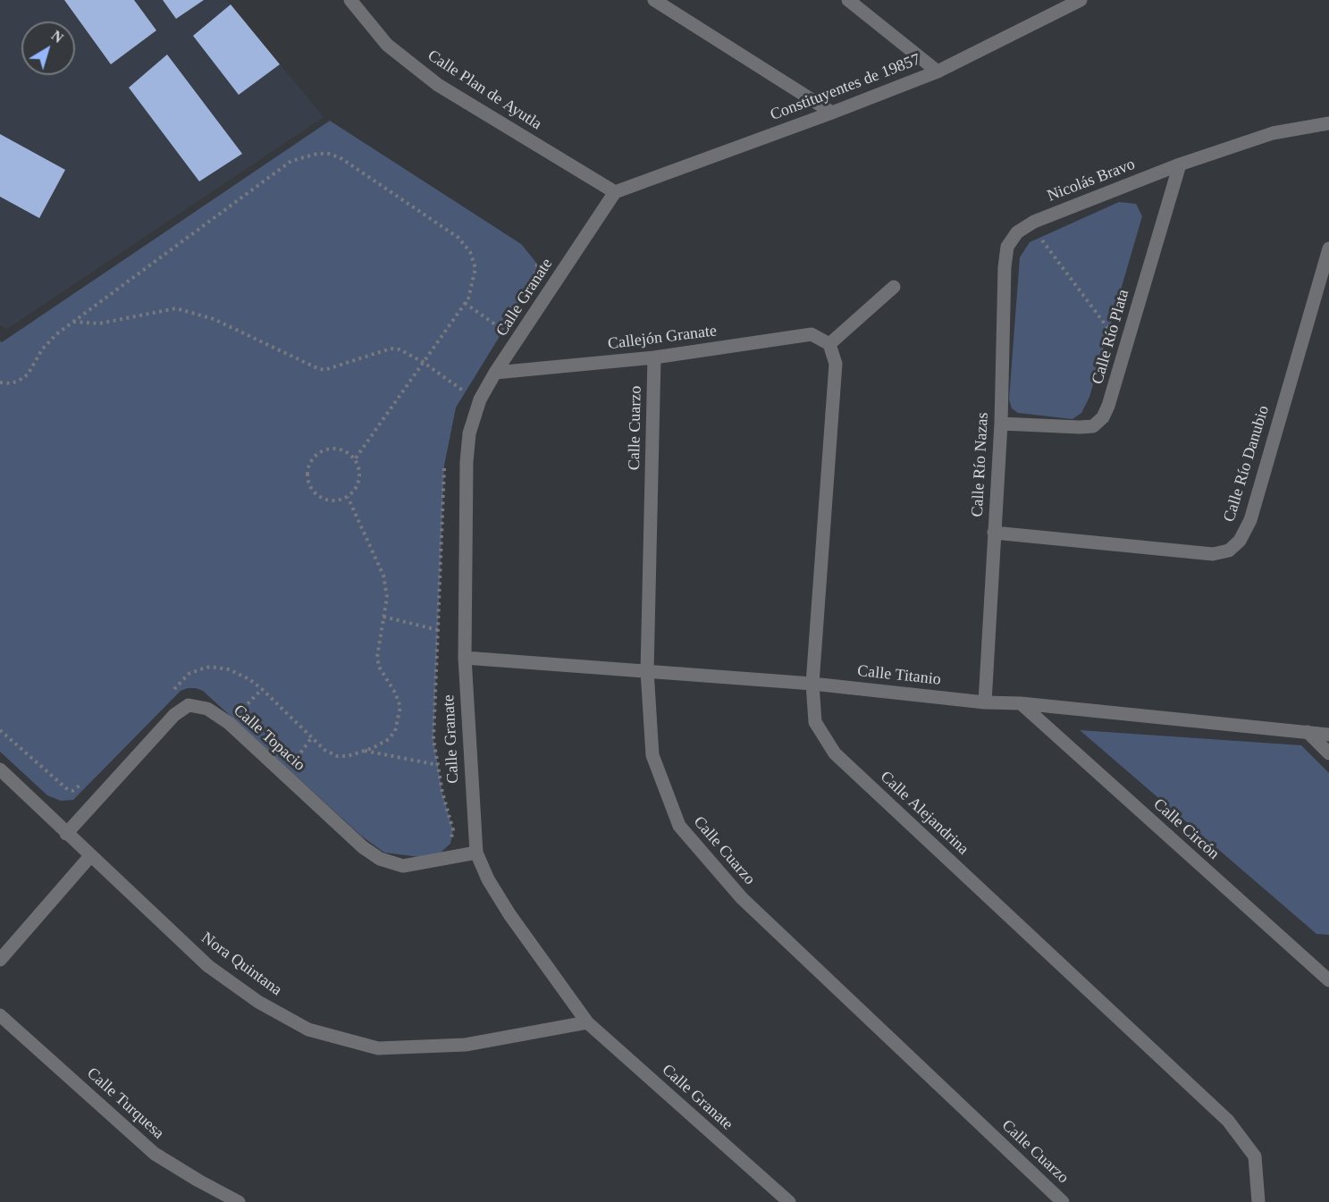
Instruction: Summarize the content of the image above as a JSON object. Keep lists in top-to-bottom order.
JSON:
{
  "streets": {
    "street": [
      "Constituyentes de 19857",
      "Calle Plan de Ayutla",
      "Nicolás Bravo",
      "Calle Granate",
      "Calle Río Plata",
      "Callejón Granate",
      "Calle Cuarzo",
      "Calle Río Danubio",
      "Calle Río Nazas",
      "Calle Titanio",
      "Calle Topacio",
      "Calle Alejandrina",
      "Calle Circón",
      "Nora Quintana",
      "Calle Turquesa"
    ]
  },
  "crossings": [
    ["Constituyentes de 19857", "Calle Plan de Ayutla"],
    ["Constituyentes de 19857", "Calle Granate"],
    ["Calle Plan de Ayutla", "Calle Granate"],
    ["Nicolás Bravo", "Calle Río Plata"],
    ["Nicolás Bravo", "Calle Río Nazas"],
    ["Calle Granate", "Callejón Granate"],
    ["Calle Granate", "Calle Titanio"],
    ["Calle Granate", "Calle Topacio"],
    ["Calle Granate", "Nora Quintana"],
    ["Calle Río Plata", "Calle Río Nazas"],
    ["Callejón Granate", "Calle Cuarzo"],
    ["Callejón Granate", "Calle Alejandrina"],
    ["Calle Cuarzo", "Calle Titanio"],
    ["Calle Río Danubio", "Calle Río Nazas"],
    ["Calle Río Nazas", "Calle Titanio"],
    ["Calle Titanio", "Calle Alejandrina"],
    ["Calle Titanio", "Calle Circón"],
    ["Calle Topacio", "Nora Quintana"]
  ],
  "north": "top right"
}
